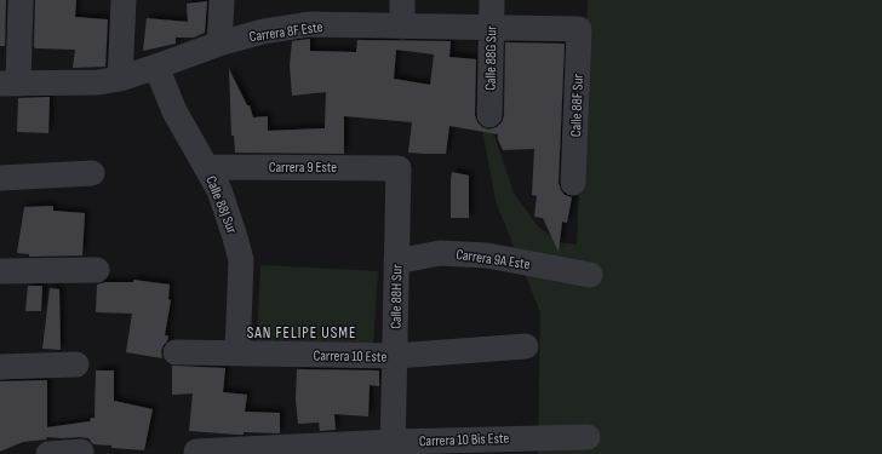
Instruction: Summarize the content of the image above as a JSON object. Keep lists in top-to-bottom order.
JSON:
{
  "streets": {
    "street": [
      "Carrera 8F Este",
      "Calle 88G Sur",
      "Calle 88F Sur",
      "Carrera 9 Este",
      "Calle 88J Sur",
      "Carrera 9A Este",
      "Calle 88H Sur",
      "Carrera 10 Este",
      "Carrera 10 Bis Este"
    ]
  },
  "crossings": [
    ["Carrera 8F Este", "Calle 88G Sur"],
    ["Carrera 8F Este", "Calle 88F Sur"],
    ["Carrera 8F Este", "Calle 88J Sur"],
    ["Carrera 9 Este", "Calle 88J Sur"],
    ["Carrera 9 Este", "Calle 88H Sur"],
    ["Calle 88J Sur", "Carrera 10 Este"],
    ["Carrera 9A Este", "Calle 88H Sur"],
    ["Calle 88H Sur", "Carrera 10 Este"],
    ["Calle 88H Sur", "Carrera 10 Bis Este"]
  ],
  "districts": ["SAN FELIPE USME"]
}
